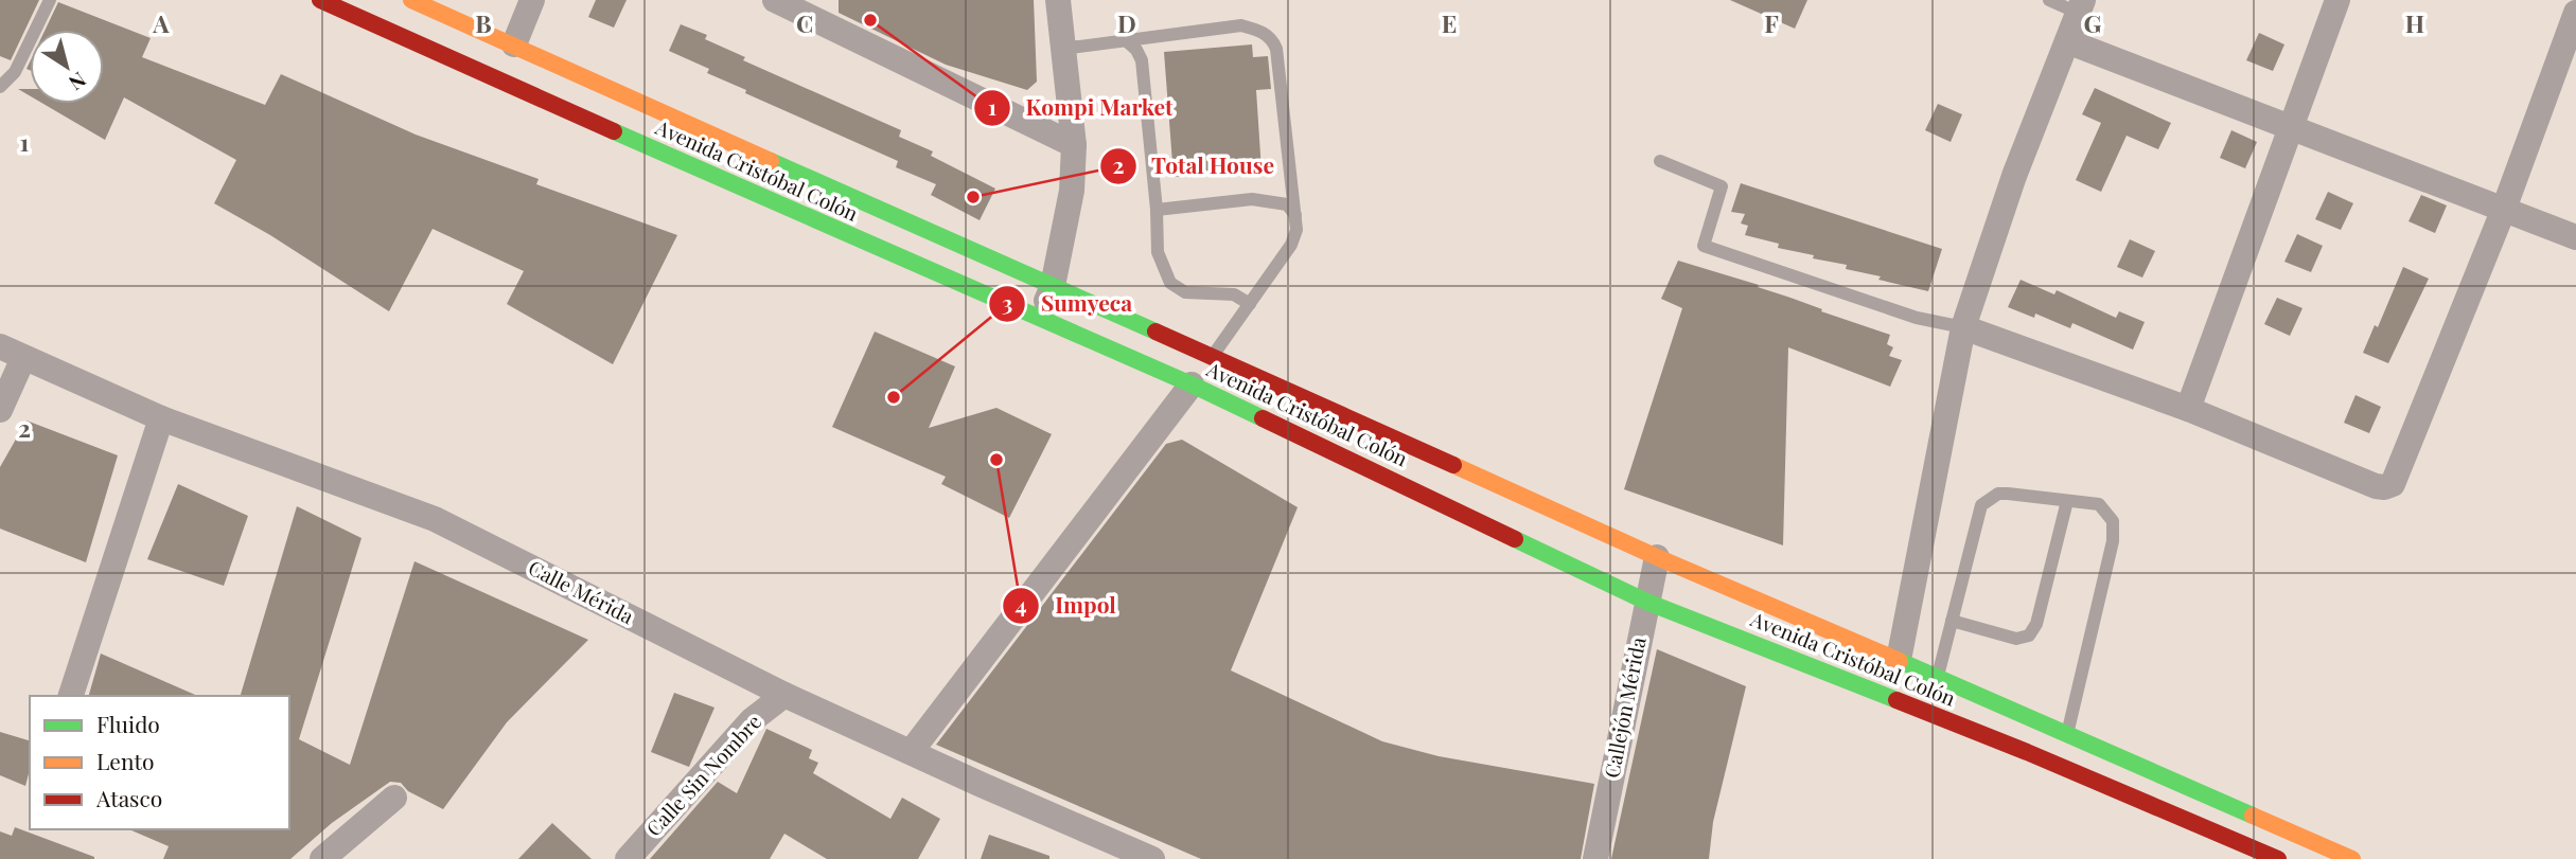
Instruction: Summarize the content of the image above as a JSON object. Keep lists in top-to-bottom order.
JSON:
{
  "streets": {
    "street": [
      "Avenida Cristóbal Colón",
      "Calle Mérida",
      "Callejón Mérida",
      "Calle Sin Nombre"
    ]
  },
  "crossings": [
    ["Avenida Cristóbal Colón", "Callejón Mérida"],
    ["Calle Mérida", "Calle Sin Nombre"]
  ],
  "places": [
    "Kompi Market",
    "Total House",
    "Sumyeca",
    "Impol"
  ],
  "legend": ["Fluido", "Lento", "Atasco"],
  "north": "bottom right",
  "grid": {
    "columns": [
      "A",
      "B",
      "C",
      "D",
      "E",
      "F",
      "G",
      "H"
    ],
    "rows": ["1", "2"]
  }
}
